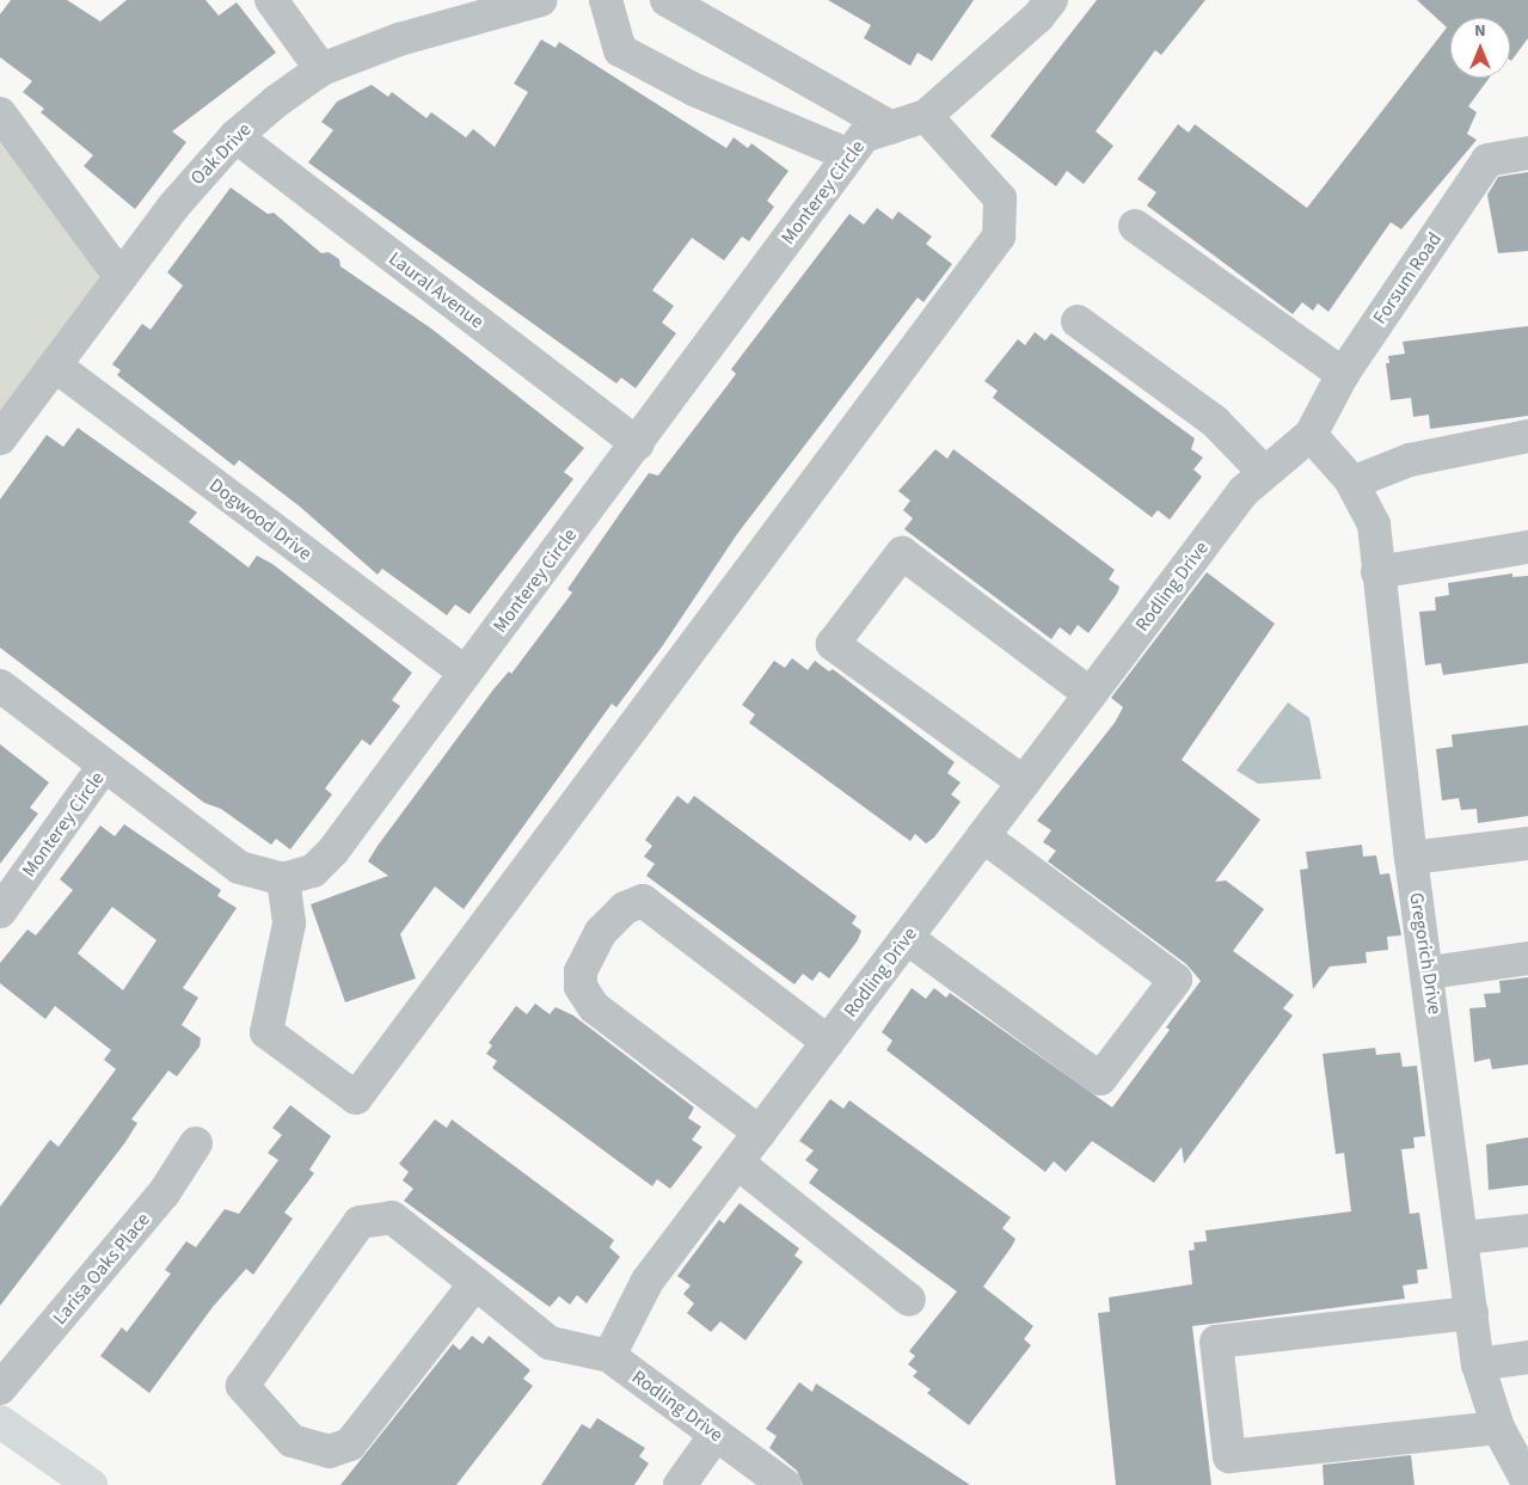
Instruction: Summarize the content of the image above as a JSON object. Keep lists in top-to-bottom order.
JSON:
{
  "streets": {
    "street": [
      "Oak Drive",
      "Monterey Circle",
      "Forsum Road",
      "Laural Avenue",
      "Dogwood Drive",
      "Rodling Drive",
      "Gregorich Drive",
      "Larisa Oaks Place"
    ]
  },
  "crossings": [
    ["Oak Drive", "Laural Avenue"],
    ["Oak Drive", "Dogwood Drive"],
    ["Monterey Circle", "Laural Avenue"],
    ["Monterey Circle", "Dogwood Drive"],
    ["Forsum Road", "Rodling Drive"],
    ["Forsum Road", "Gregorich Drive"],
    ["Rodling Drive", "Gregorich Drive"]
  ],
  "north": "top"
}
